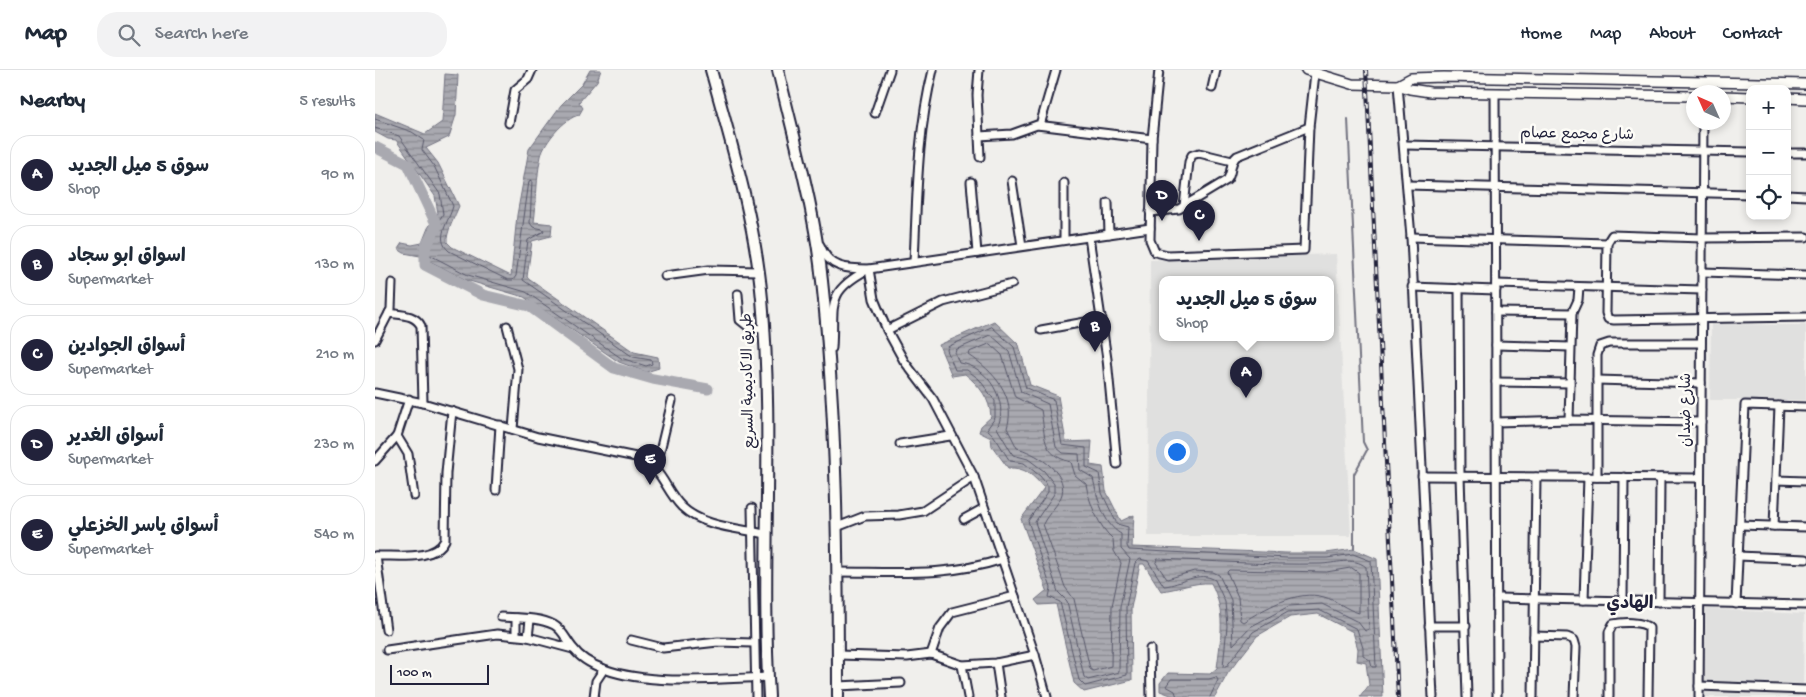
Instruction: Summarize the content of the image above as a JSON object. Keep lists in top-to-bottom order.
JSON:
{
  "streets": {
    "highway": ["طريق الاكاديمية السريع"],
    "street": ["شارع مجمع عصام", "شارع ضيدان"]
  },
  "crossings": [
    ["شارع مجمع عصام", "شارع ضيدان"]
  ],
  "districts": ["الهادي"],
  "scale_bar": "100 m",
  "north": "top left",
  "page": {
    "header": "Map",
    "search": "Search here",
    "nav": [
      "Home",
      "Map",
      "About",
      "Contact"
    ],
    "heading": ["Nearby", "5 results"],
    "map_buttons": ["+", "−"],
    "list": [
      {
        "mark": "A",
        "name": "سوق 5 ميل الجديد",
        "note": "Shop",
        "value": "90 m"
      },
      {
        "mark": "B",
        "name": "اسواق ابو سجاد",
        "note": "Supermarket",
        "value": "130 m"
      },
      {
        "mark": "C",
        "name": "أسواق الجوادين",
        "note": "Supermarket",
        "value": "210 m"
      },
      {
        "mark": "D",
        "name": "أسواق الغدير",
        "note": "Supermarket",
        "value": "230 m"
      },
      {
        "mark": "E",
        "name": "أسواق ياسر الخزعلي",
        "note": "Supermarket",
        "value": "540 m"
      }
    ],
    "pins": [
      "D",
      "C",
      "B",
      "A",
      "E"
    ],
    "popup": ["سوق 5 ميل الجديد", "Shop"],
    "scale": "100 m"
  }
}
